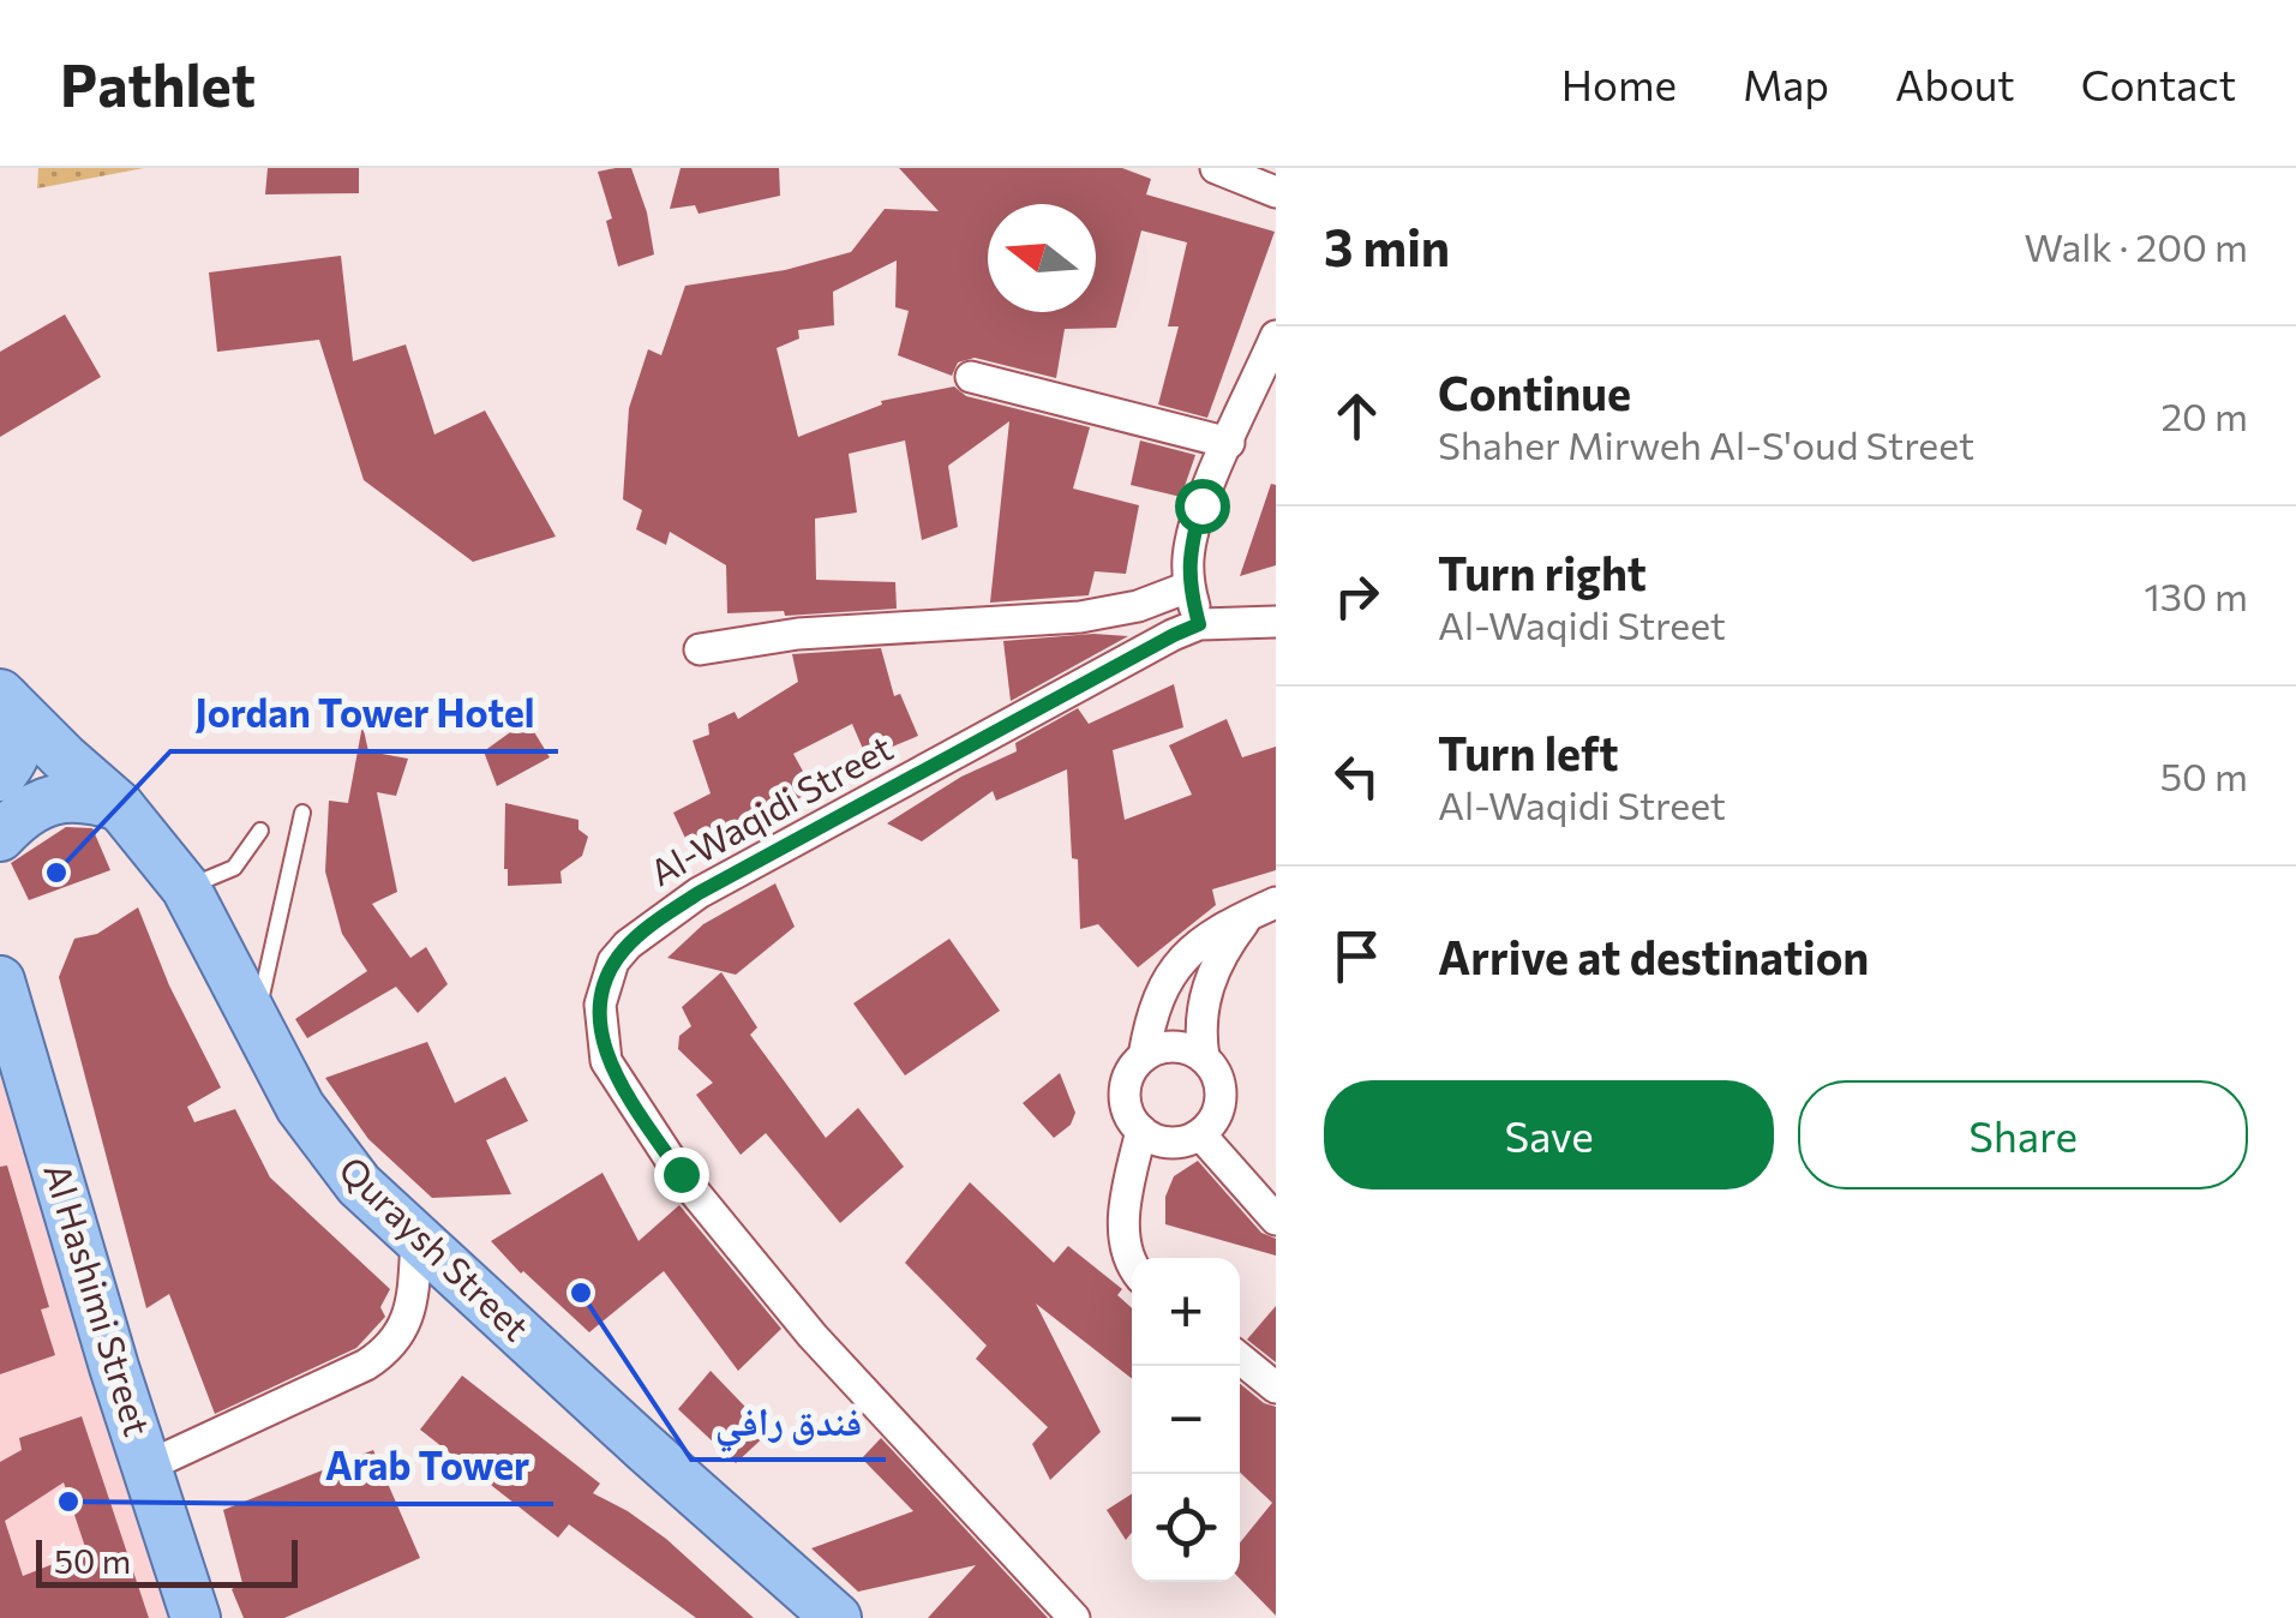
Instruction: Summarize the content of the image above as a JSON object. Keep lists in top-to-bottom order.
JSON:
{
  "streets": {
    "main road": ["Quraysh Street", "Al Hashimi Street"],
    "street": ["Al-Waqidi Street"]
  },
  "places": ["Jordan Tower Hotel", "فندق رافي", "Arab Tower"],
  "scale_bar": "50 m",
  "north": "left",
  "page": {
    "header": "Pathlet",
    "nav": [
      "Home",
      "Map",
      "About",
      "Contact"
    ],
    "heading": ["3 min", "Walk · 200 m"],
    "list": [
      ["Continue", "Shaher Mirweh Al-S'oud Street", "20 m"],
      ["Turn right", "Al-Waqidi Street", "130 m"],
      ["Turn left", "Al-Waqidi Street", "50 m"],
      "Arrive at destination"
    ],
    "buttons": ["Save", "Share"],
    "map_buttons": ["+", "−"],
    "scale": "50 m"
  }
}
